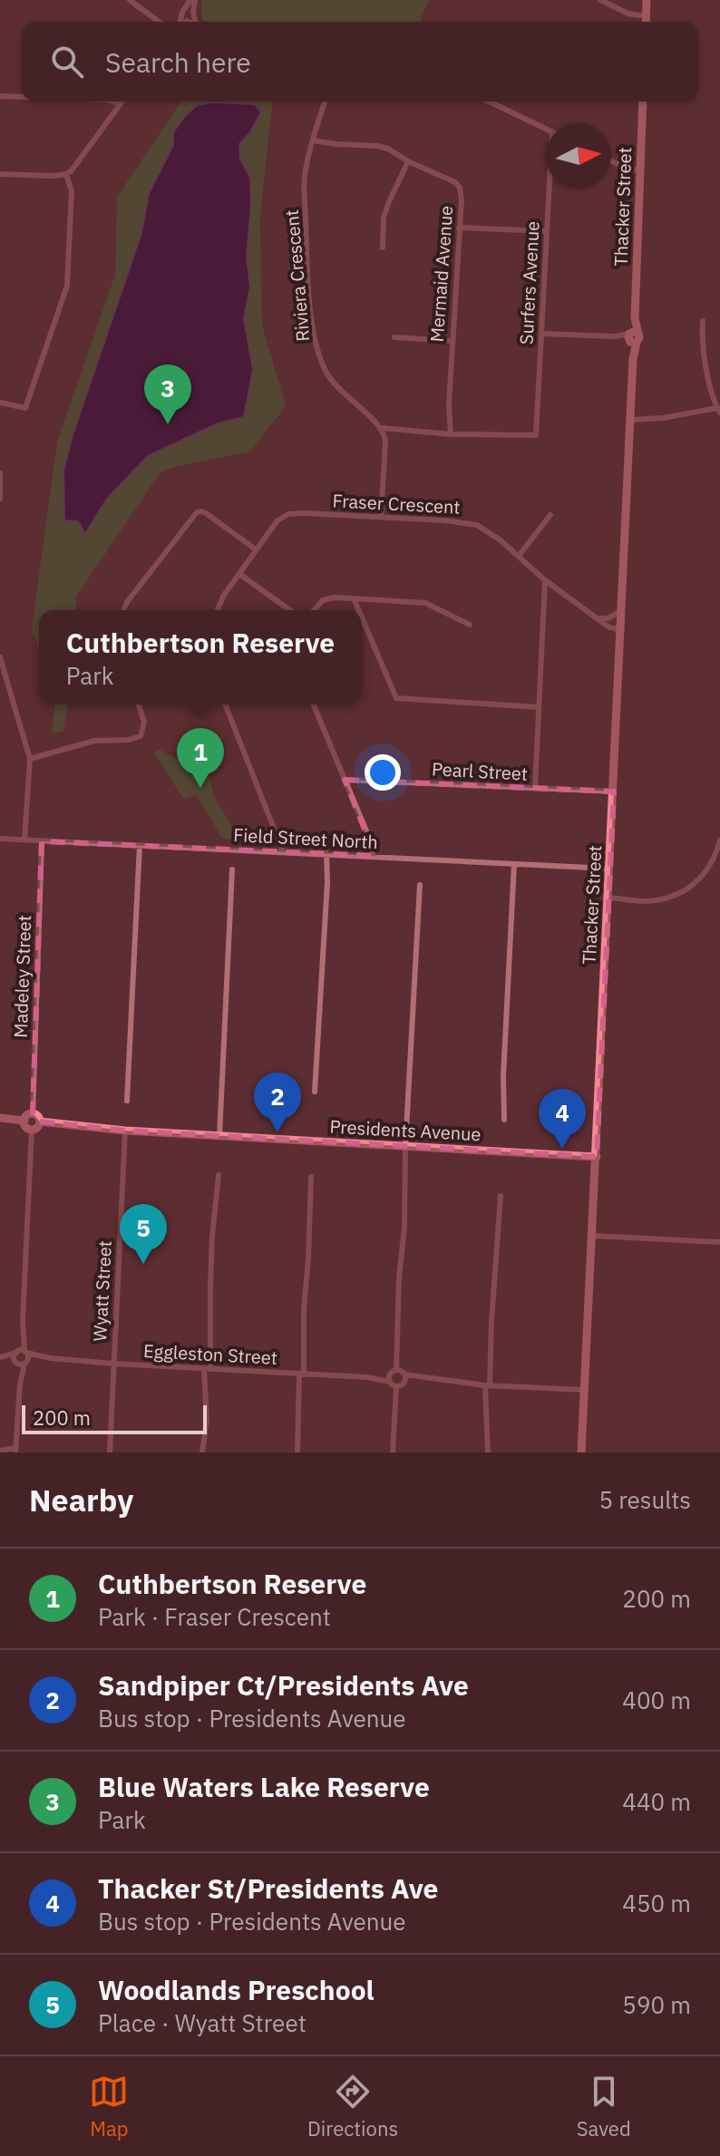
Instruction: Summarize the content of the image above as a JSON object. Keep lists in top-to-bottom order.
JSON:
{
  "streets": {
    "street": [
      "Thacker Street",
      "Mermaid Avenue",
      "Riviera Crescent",
      "Surfers Avenue",
      "Fraser Crescent",
      "Pearl Street",
      "Field Street North",
      "Madeley Street",
      "Presidents Avenue",
      "Wyatt Street",
      "Eggleston Street"
    ]
  },
  "crossings": [
    ["Thacker Street", "Fraser Crescent"],
    ["Thacker Street", "Pearl Street"],
    ["Thacker Street", "Field Street North"],
    ["Thacker Street", "Presidents Avenue"],
    ["Mermaid Avenue", "Riviera Crescent"],
    ["Mermaid Avenue", "Surfers Avenue"],
    ["Field Street North", "Madeley Street"],
    ["Madeley Street", "Presidents Avenue"],
    ["Presidents Avenue", "Wyatt Street"],
    ["Wyatt Street", "Eggleston Street"]
  ],
  "scale_bar": "200 m",
  "north": "right",
  "page": {
    "search": "Search here",
    "pins": [
      "3",
      "1",
      "2",
      "4",
      "5"
    ],
    "popup": ["Cuthbertson Reserve", "Park"],
    "scale": "200 m",
    "heading": ["Nearby", "5 results"],
    "list": [
      {
        "mark": "1",
        "name": "Cuthbertson Reserve",
        "note": "Park · Fraser Crescent",
        "value": "200 m"
      },
      {
        "mark": "2",
        "name": "Sandpiper Ct/Presidents Ave",
        "note": "Bus stop · Presidents Avenue",
        "value": "400 m"
      },
      {
        "mark": "3",
        "name": "Blue Waters Lake Reserve",
        "note": "Park",
        "value": "440 m"
      },
      {
        "mark": "4",
        "name": "Thacker St/Presidents Ave",
        "note": "Bus stop · Presidents Avenue",
        "value": "450 m"
      },
      {
        "mark": "5",
        "name": "Woodlands Preschool",
        "note": "Place · Wyatt Street",
        "value": "590 m"
      }
    ],
    "nav": ["Map", "Directions", "Saved"]
  }
}
